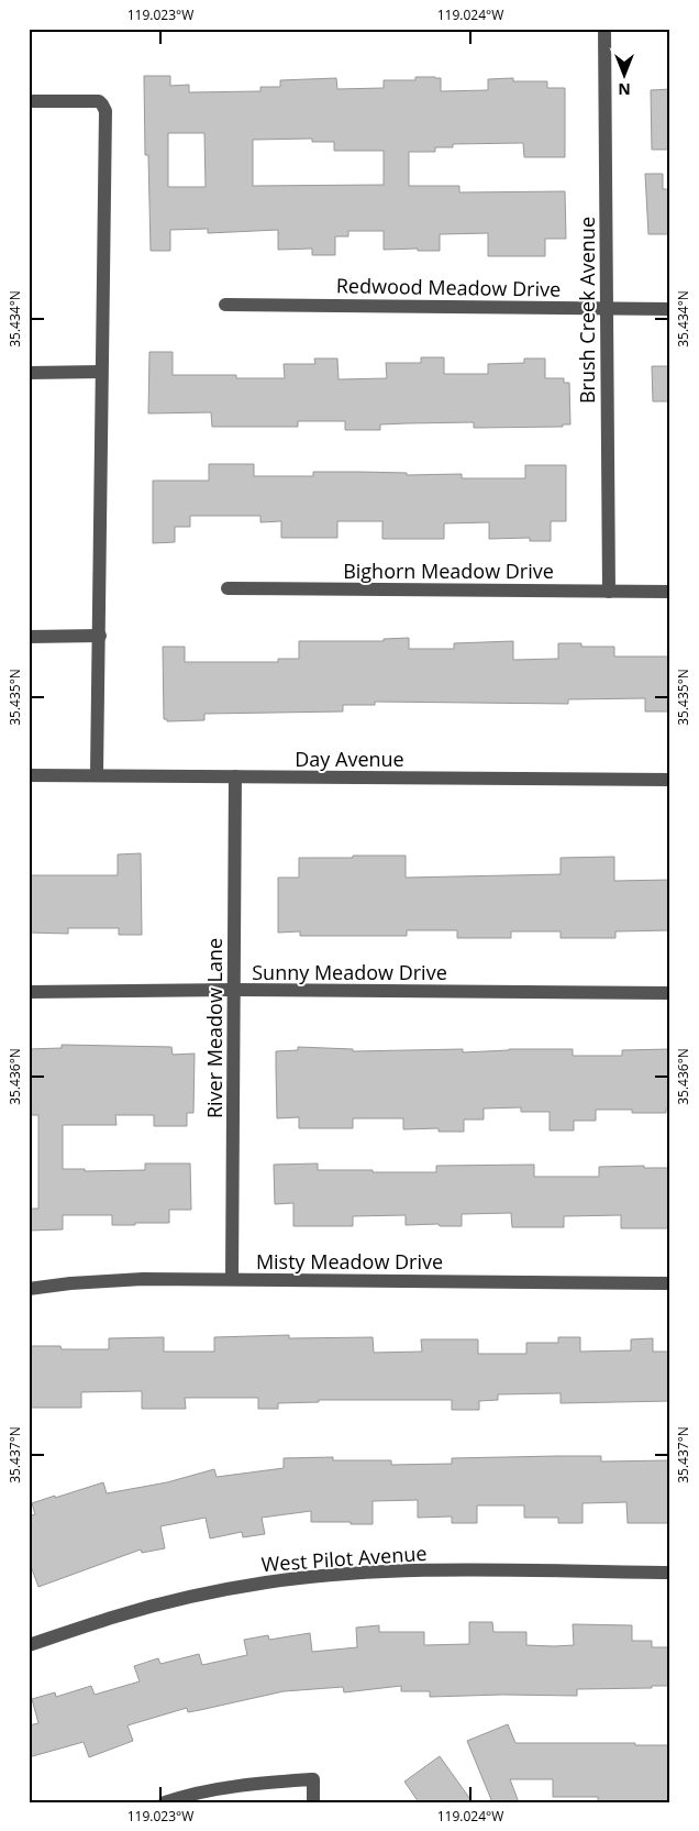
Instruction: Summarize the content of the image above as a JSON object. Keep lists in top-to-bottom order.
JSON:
{
  "streets": {
    "street": [
      "Redwood Meadow Drive",
      "Brush Creek Avenue",
      "Bighorn Meadow Drive",
      "Day Avenue",
      "Sunny Meadow Drive",
      "River Meadow Lane",
      "Misty Meadow Drive",
      "West Pilot Avenue"
    ]
  },
  "crossings": [
    ["Redwood Meadow Drive", "Brush Creek Avenue"],
    ["Brush Creek Avenue", "Bighorn Meadow Drive"],
    ["Day Avenue", "River Meadow Lane"],
    ["Sunny Meadow Drive", "River Meadow Lane"],
    ["River Meadow Lane", "Misty Meadow Drive"]
  ],
  "north": "bottom",
  "coordinates": [
    "119.023°W",
    "119.024°W",
    "35.434°N",
    "35.435°N",
    "35.436°N",
    "35.437°N"
  ]
}
